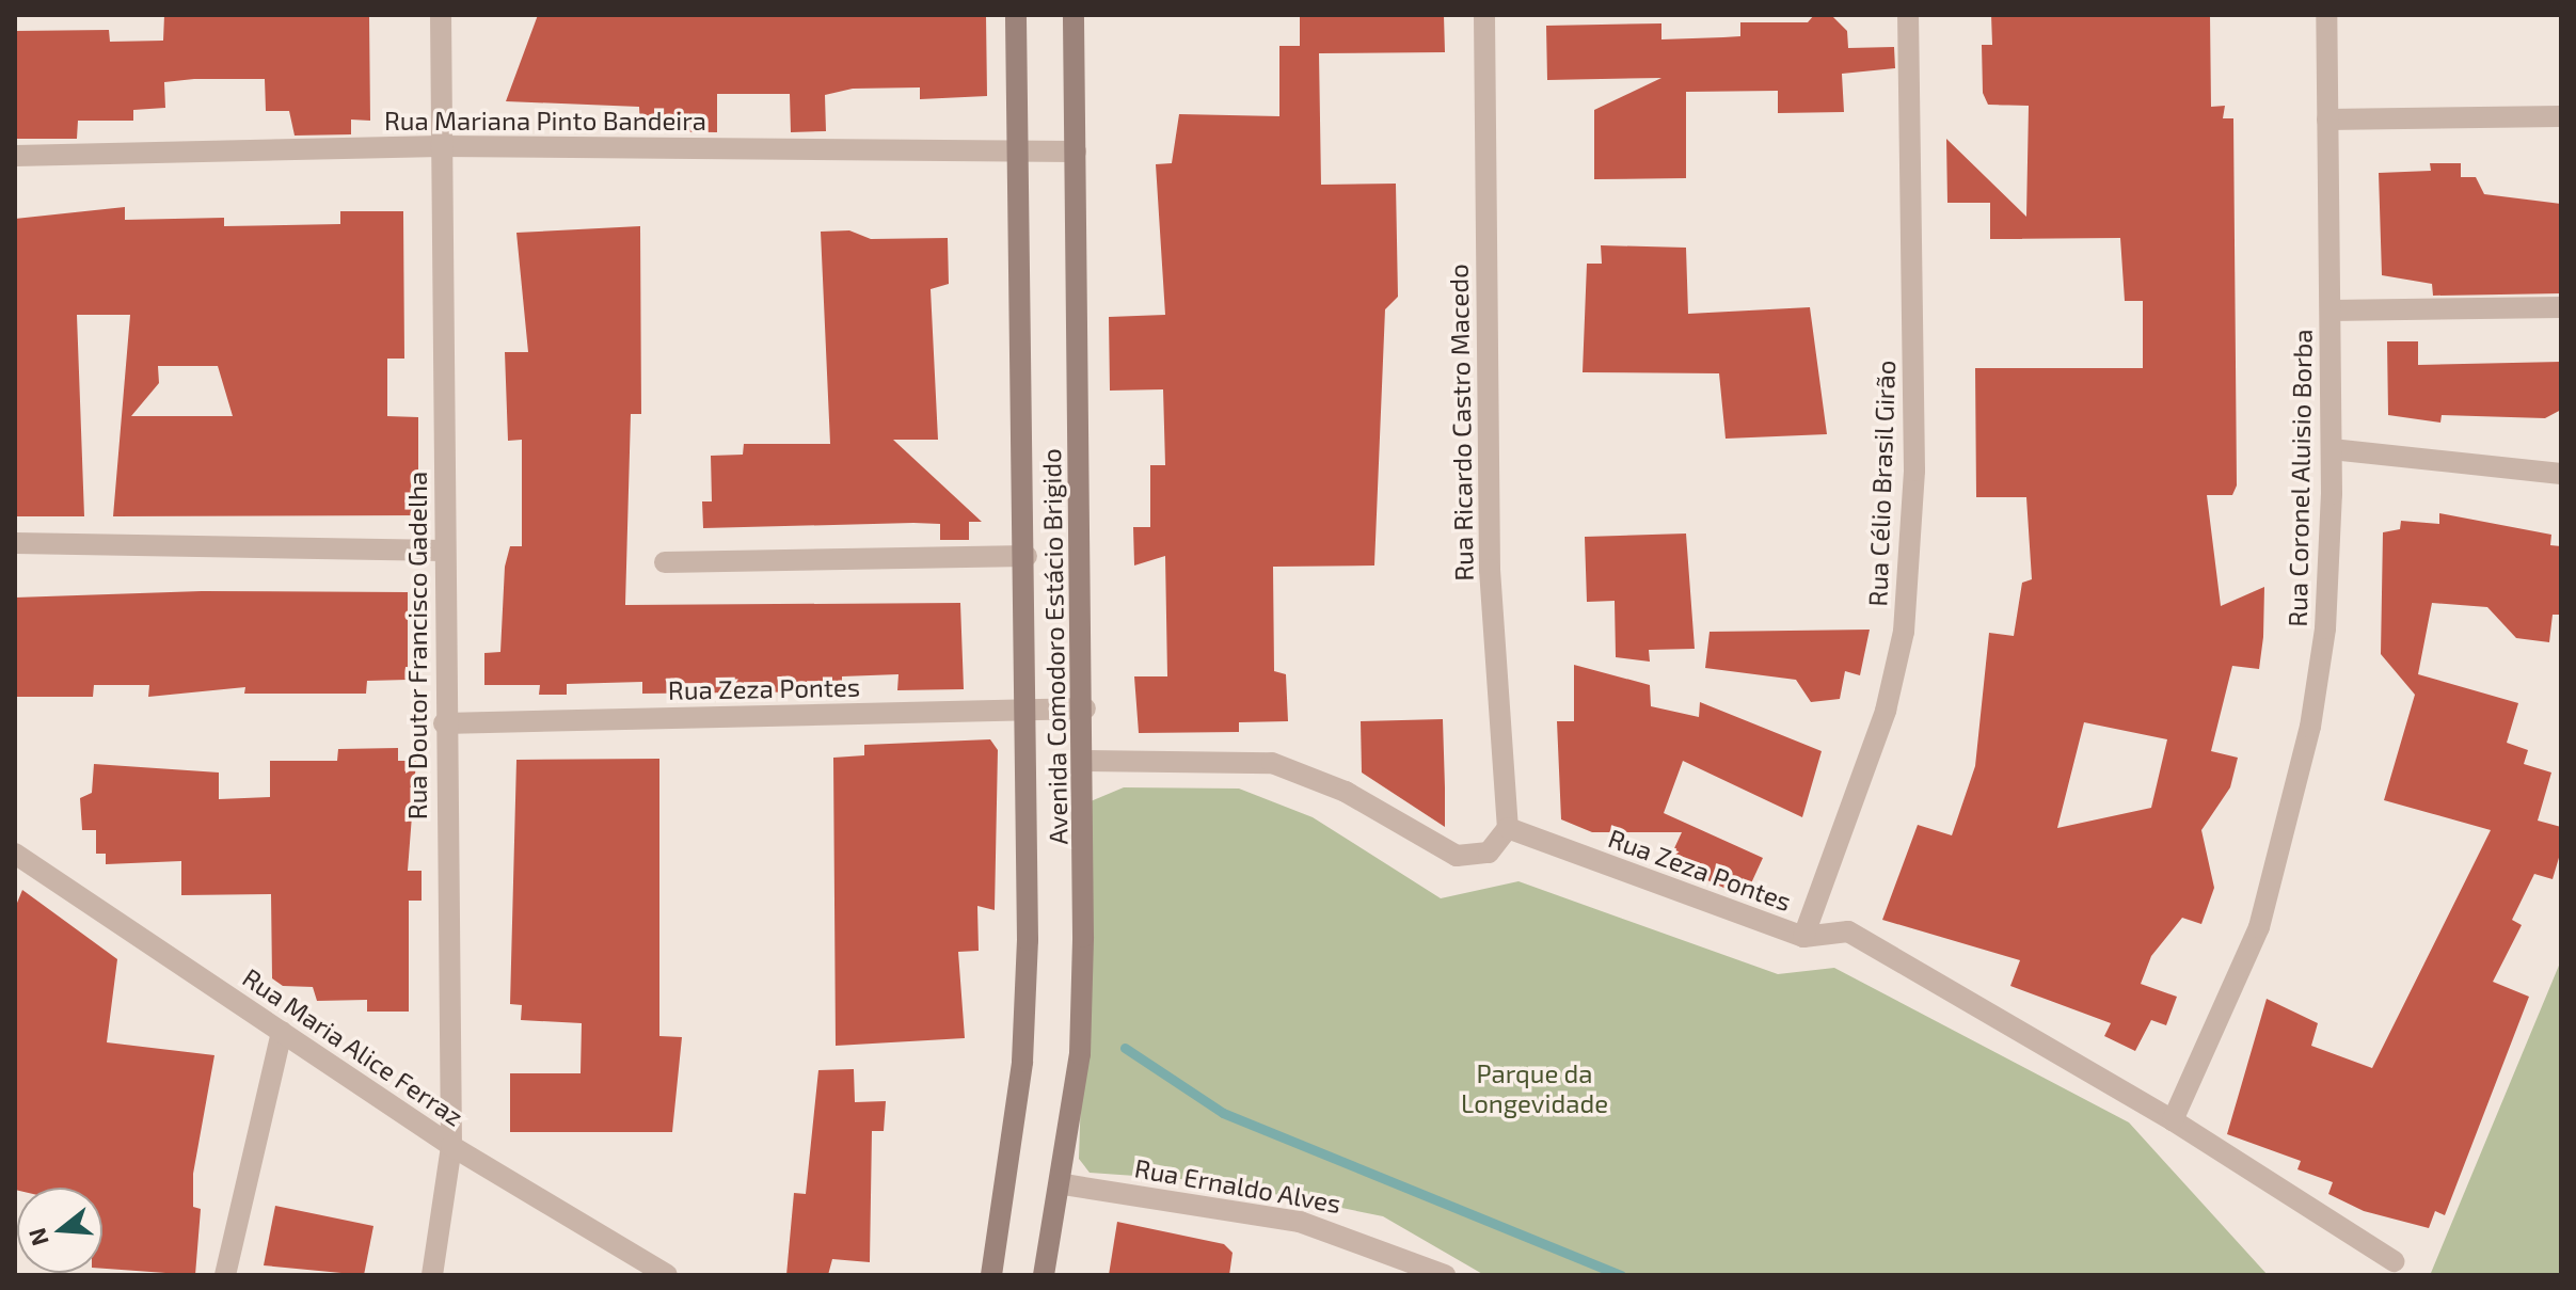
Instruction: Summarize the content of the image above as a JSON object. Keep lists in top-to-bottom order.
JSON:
{
  "streets": {
    "main road": ["Avenida Comodoro Estácio Brigido"],
    "street": [
      "Rua Mariana Pinto Bandeira",
      "Rua Ricardo Castro Macedo",
      "Rua Coronel Aluisio Borba",
      "Rua Célio Brasil Girão",
      "Rua Doutor Francisco Gadelha",
      "Rua Zeza Pontes",
      "Rua Maria Alice Ferraz",
      "Rua Ernaldo Alves"
    ]
  },
  "crossings": [
    ["Rua Mariana Pinto Bandeira", "Rua Doutor Francisco Gadelha"],
    ["Rua Mariana Pinto Bandeira", "Avenida Comodoro Estácio Brigido"],
    ["Rua Ricardo Castro Macedo", "Rua Zeza Pontes"],
    ["Rua Coronel Aluisio Borba", "Rua Zeza Pontes"],
    ["Rua Célio Brasil Girão", "Rua Zeza Pontes"],
    ["Rua Doutor Francisco Gadelha", "Rua Zeza Pontes"],
    ["Rua Doutor Francisco Gadelha", "Rua Maria Alice Ferraz"],
    ["Avenida Comodoro Estácio Brigido", "Rua Zeza Pontes"],
    ["Avenida Comodoro Estácio Brigido", "Rua Ernaldo Alves"]
  ],
  "parks": ["Parque da Longevidade"],
  "north": "left"
}
